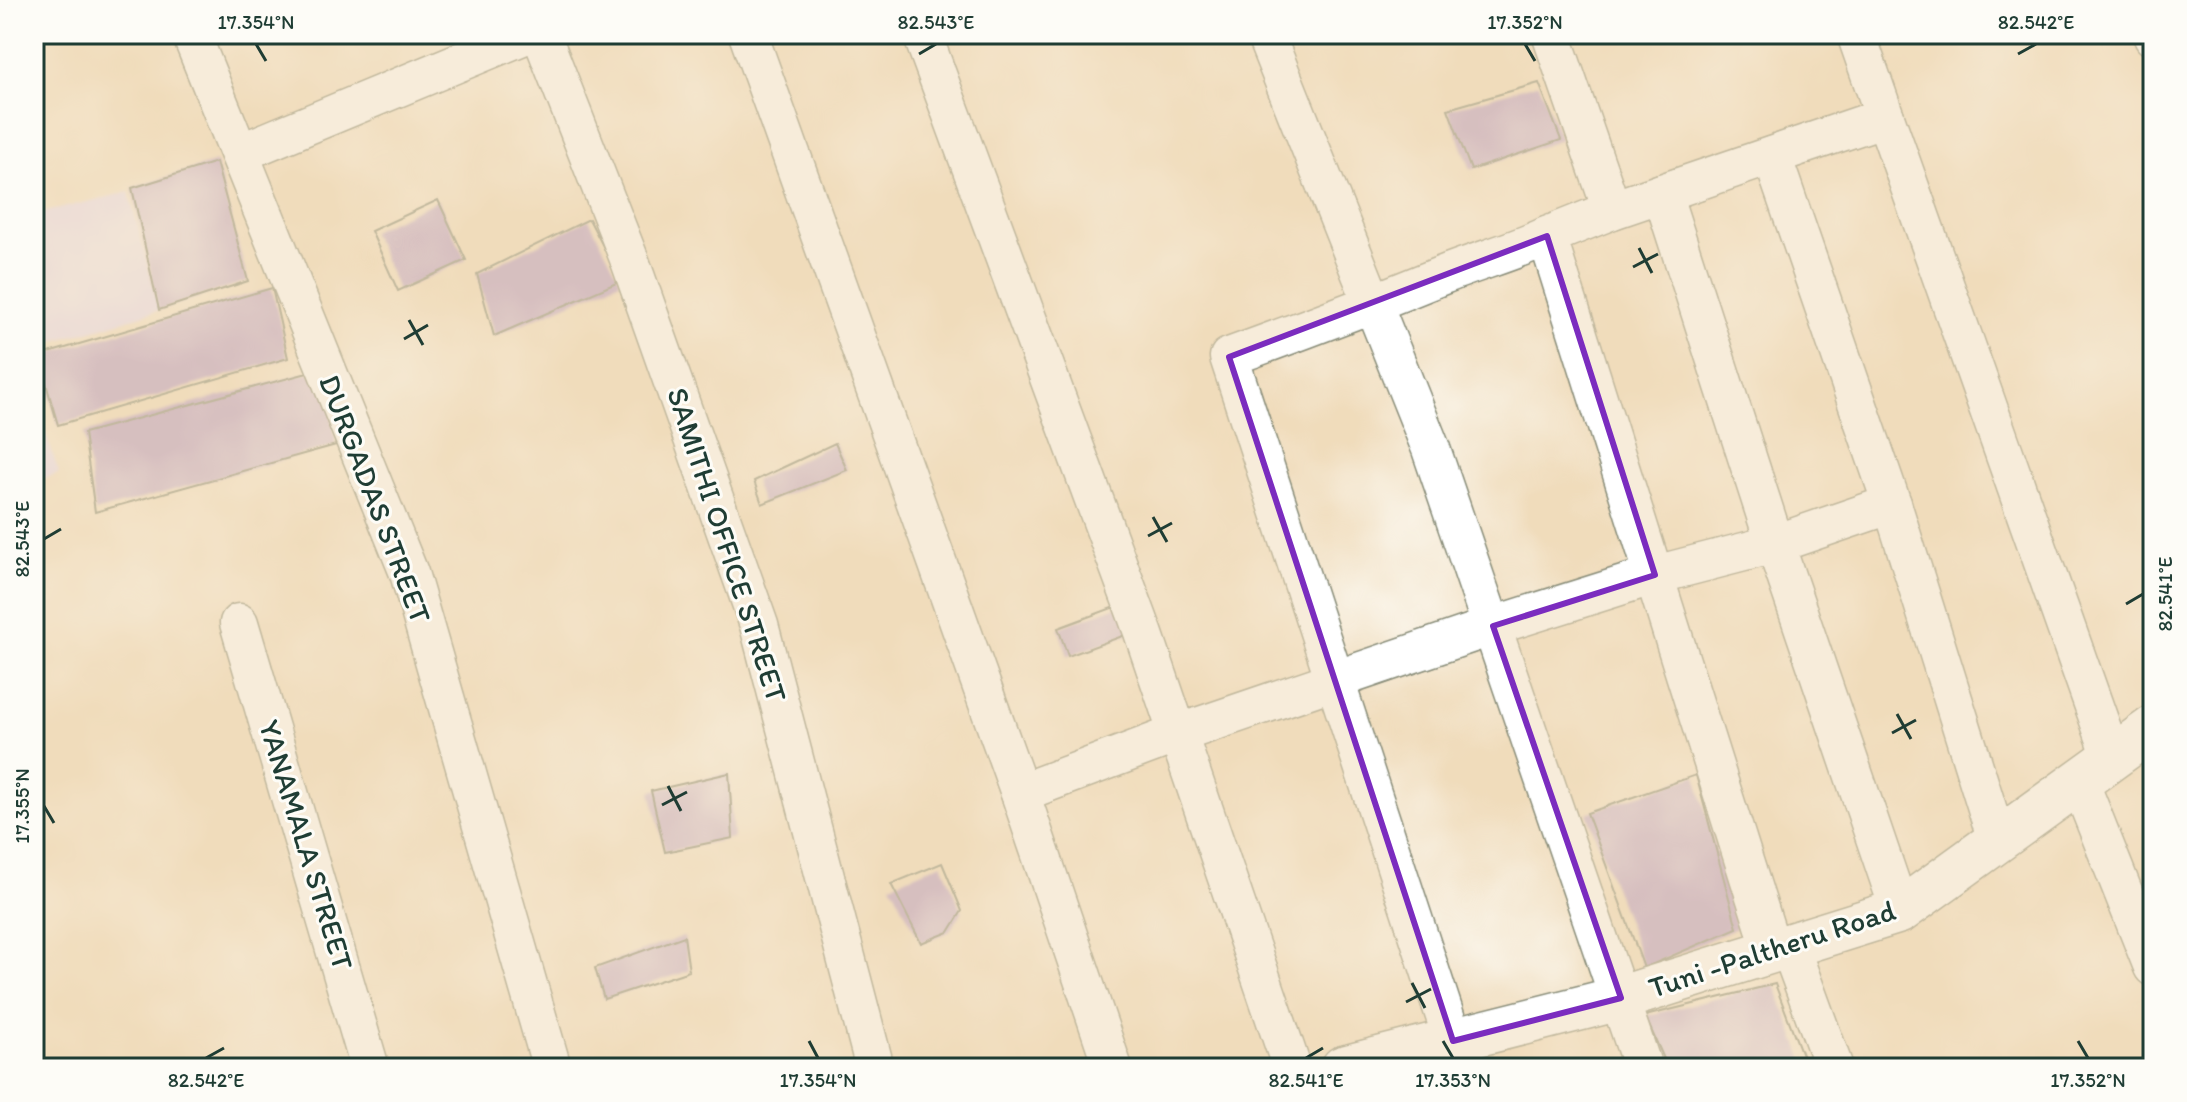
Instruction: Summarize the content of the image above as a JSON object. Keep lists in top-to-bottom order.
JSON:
{
  "streets": {
    "street": [
      "DURGADAS STREET",
      "SAMITHI OFFICE STREET",
      "YANAMALA STREET",
      "Tuni -Paltheru Road"
    ]
  },
  "coordinates": [
    "17.354°N",
    "82.543°E",
    "17.352°N",
    "82.542°E",
    "82.541°E",
    "17.355°N",
    "17.353°N"
  ]
}
